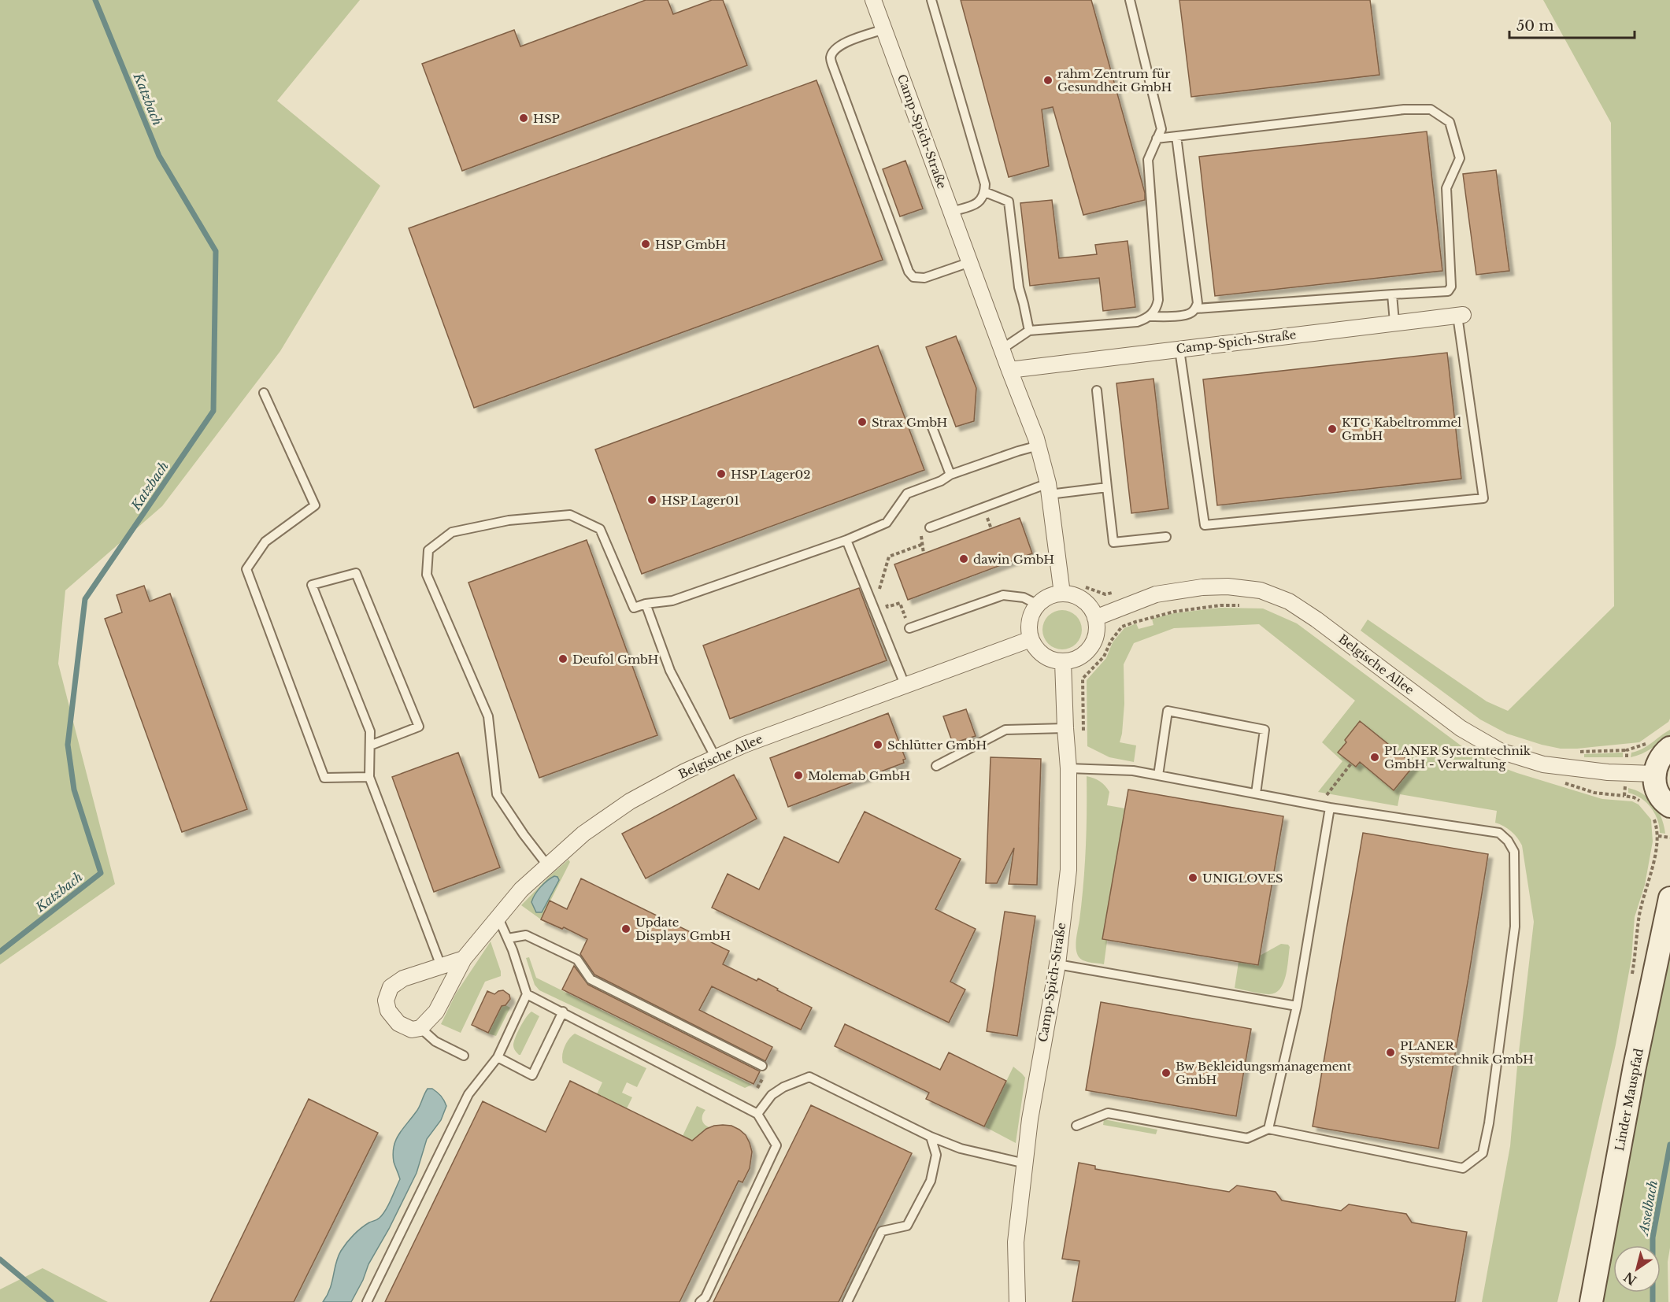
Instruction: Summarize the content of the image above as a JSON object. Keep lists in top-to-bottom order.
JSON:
{
  "streets": {
    "street": ["Camp-Spich-Straße", "Belgische Allee", "Linder Mauspfad"]
  },
  "crossings": [
    ["Camp-Spich-Straße", "Belgische Allee"]
  ],
  "water": ["Katzbach", "Asselbach"],
  "places": [
    "rahm Zentrum für Gesundheit GmbH",
    "HSP",
    "HSP GmbH",
    "Strax GmbH",
    "KTG Kabeltrommel GmbH",
    "HSP Lager02",
    "HSP Lager01",
    "dawin GmbH",
    "Deufol GmbH",
    "Schlütter GmbH",
    "PLANER Systemtechnik GmbH - Verwaltung",
    "Molemab GmbH",
    "UNIGLOVES",
    "Update Displays GmbH",
    "PLANER Systemtechnik GmbH",
    "Bw Bekleidungsmanagement GmbH"
  ],
  "scale_bar": "50 m",
  "north": "bottom left"
}
